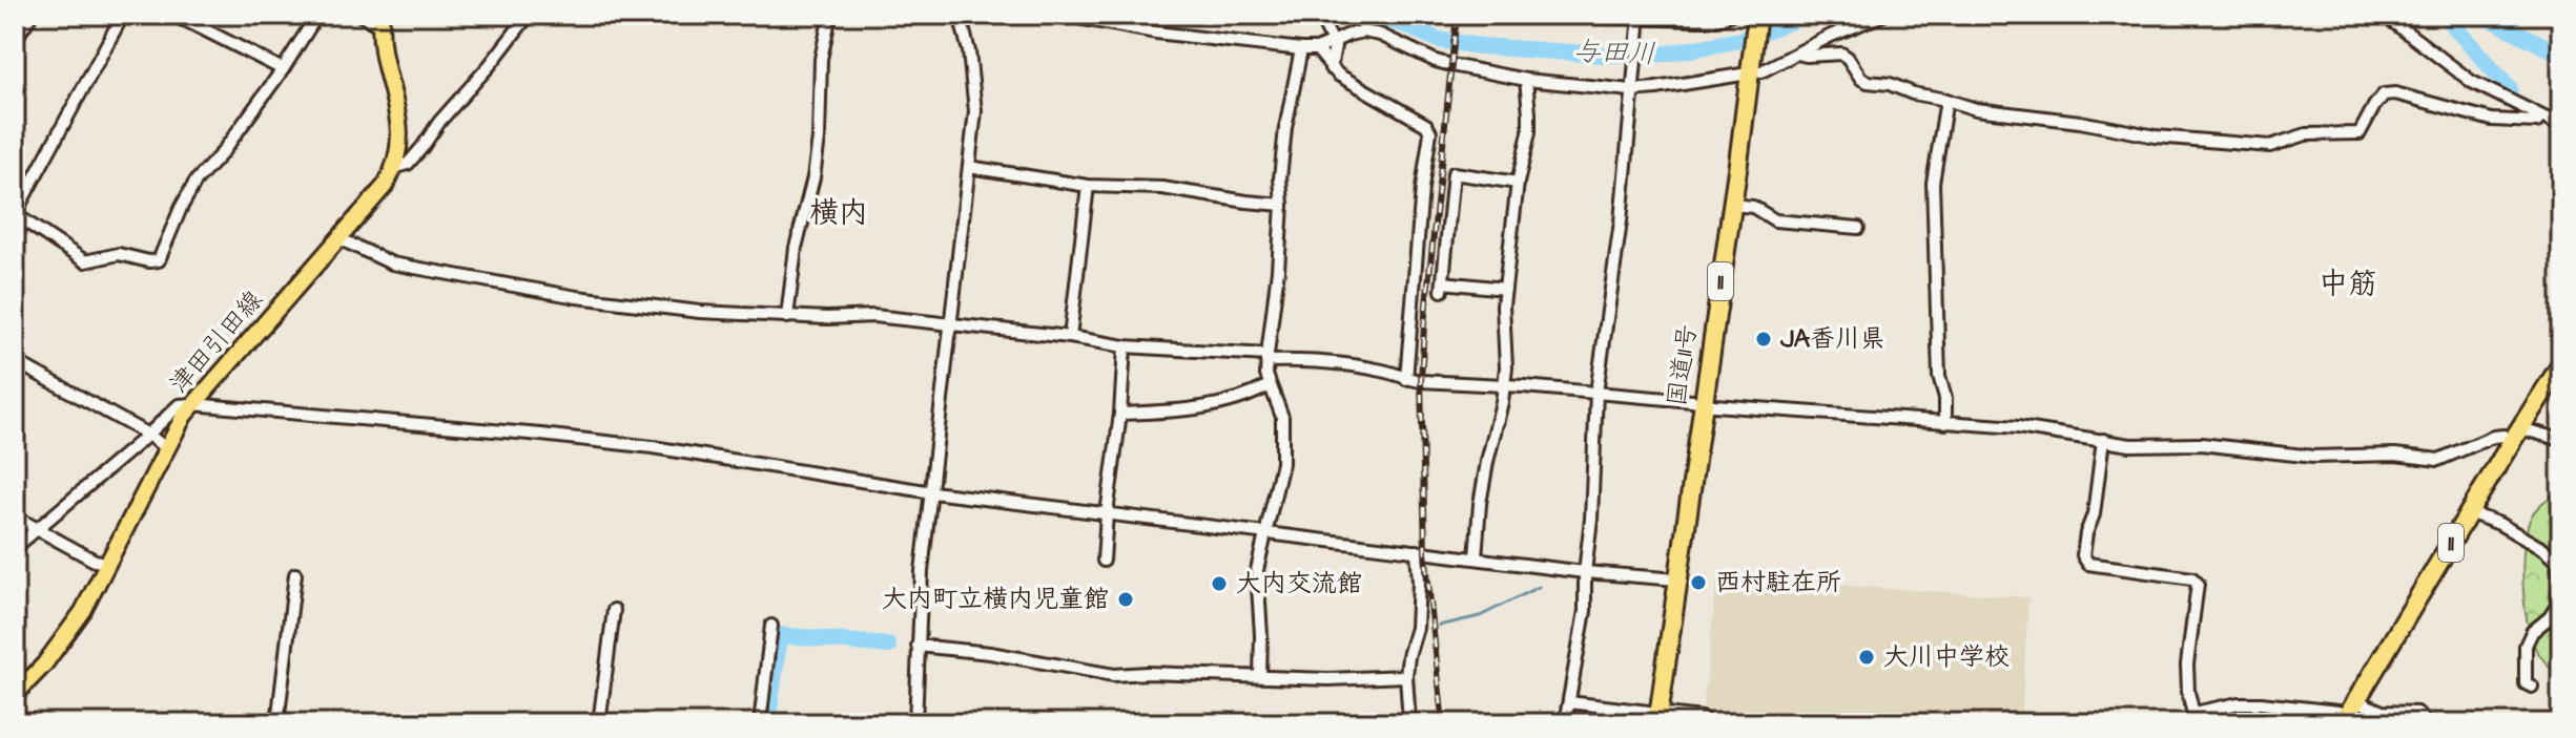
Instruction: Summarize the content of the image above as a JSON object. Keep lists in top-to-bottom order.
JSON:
{
  "streets": {
    "highway": ["11", "国道11号"],
    "main road": ["津田引田線"]
  },
  "districts": ["横内", "中筋"],
  "water": ["与田川"],
  "places": [
    "JA香川県",
    "西村駐在所",
    "大内交流館",
    "大内町立横内児童館",
    "大川中学校"
  ]
}
